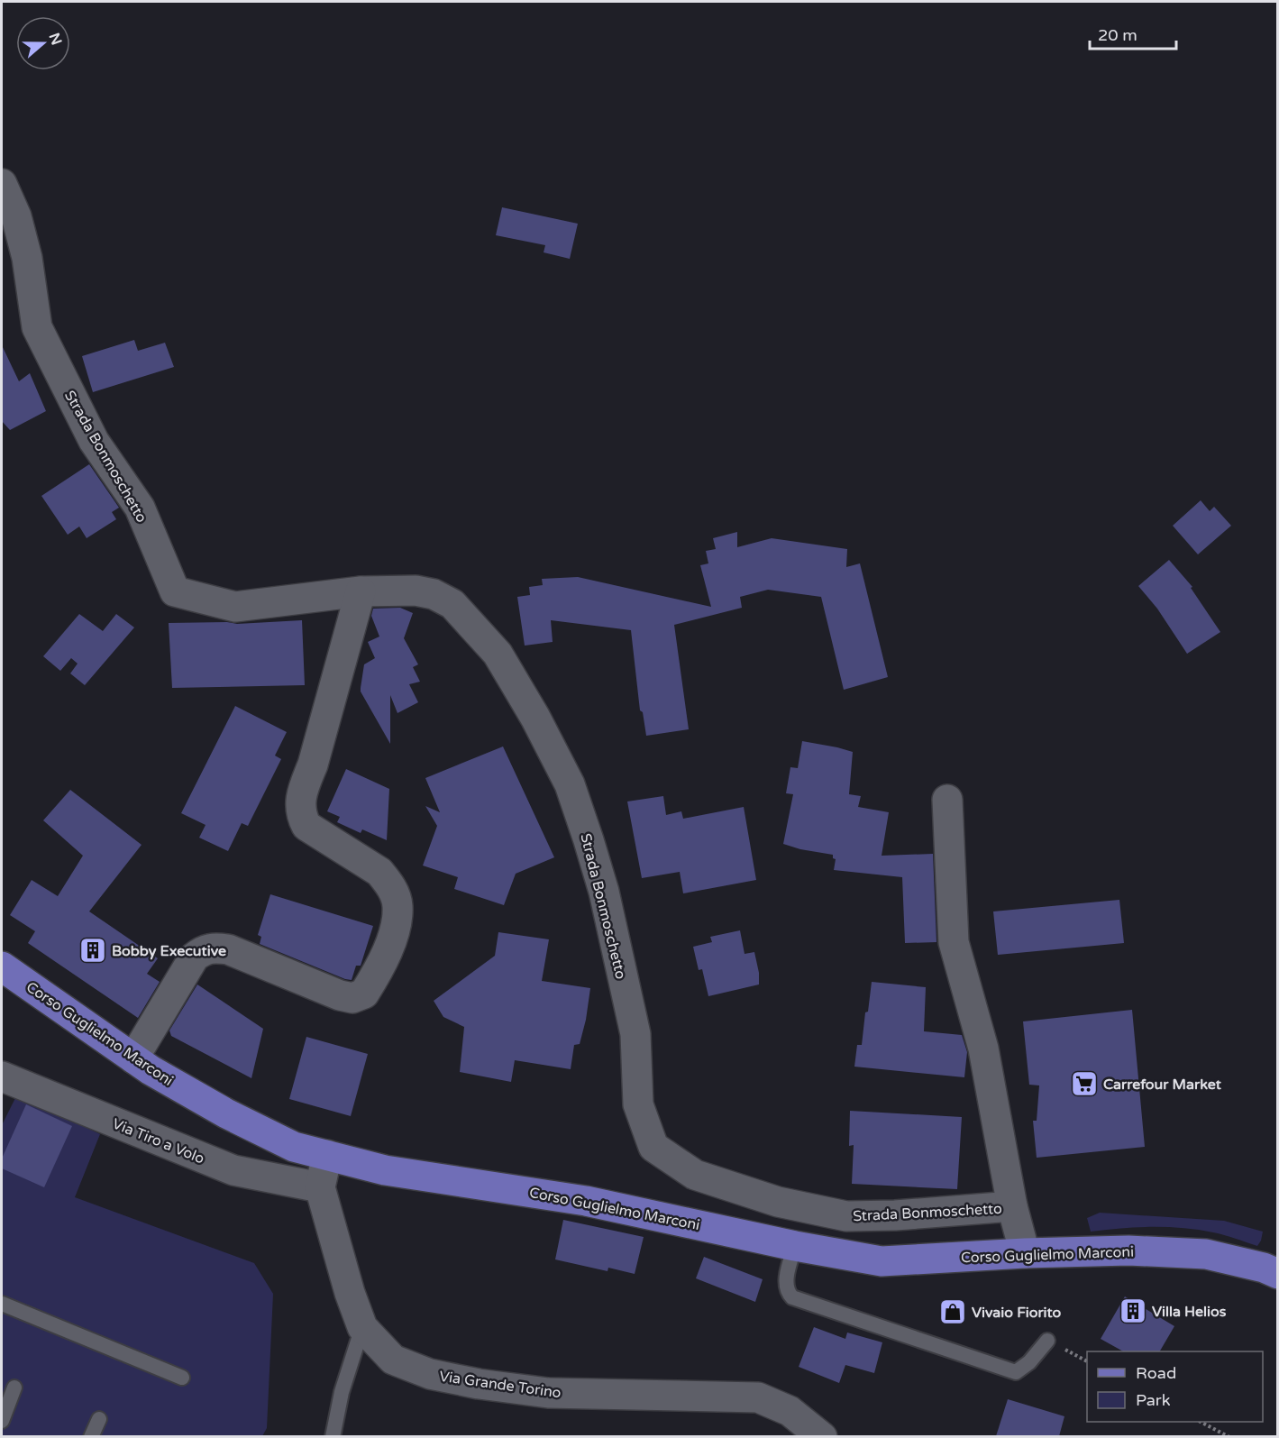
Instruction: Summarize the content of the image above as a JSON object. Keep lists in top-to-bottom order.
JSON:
{
  "streets": {
    "main road": ["Corso Guglielmo Marconi"],
    "street": ["Strada Bonmoschetto", "Via Tiro a Volo", "Via Grande Torino"]
  },
  "crossings": [
    ["Strada Bonmoschetto", "Corso Guglielmo Marconi"],
    ["Corso Guglielmo Marconi", "Via Grande Torino"],
    ["Via Tiro a Volo", "Via Grande Torino"]
  ],
  "places": {
    "building": ["Bobby Executive", "Villa Helios"],
    "supermarket": ["Carrefour Market"],
    "shop": ["Vivaio Fiorito"]
  },
  "legend": ["Road", "Park"],
  "scale_bar": "20 m",
  "north": "right"
}
